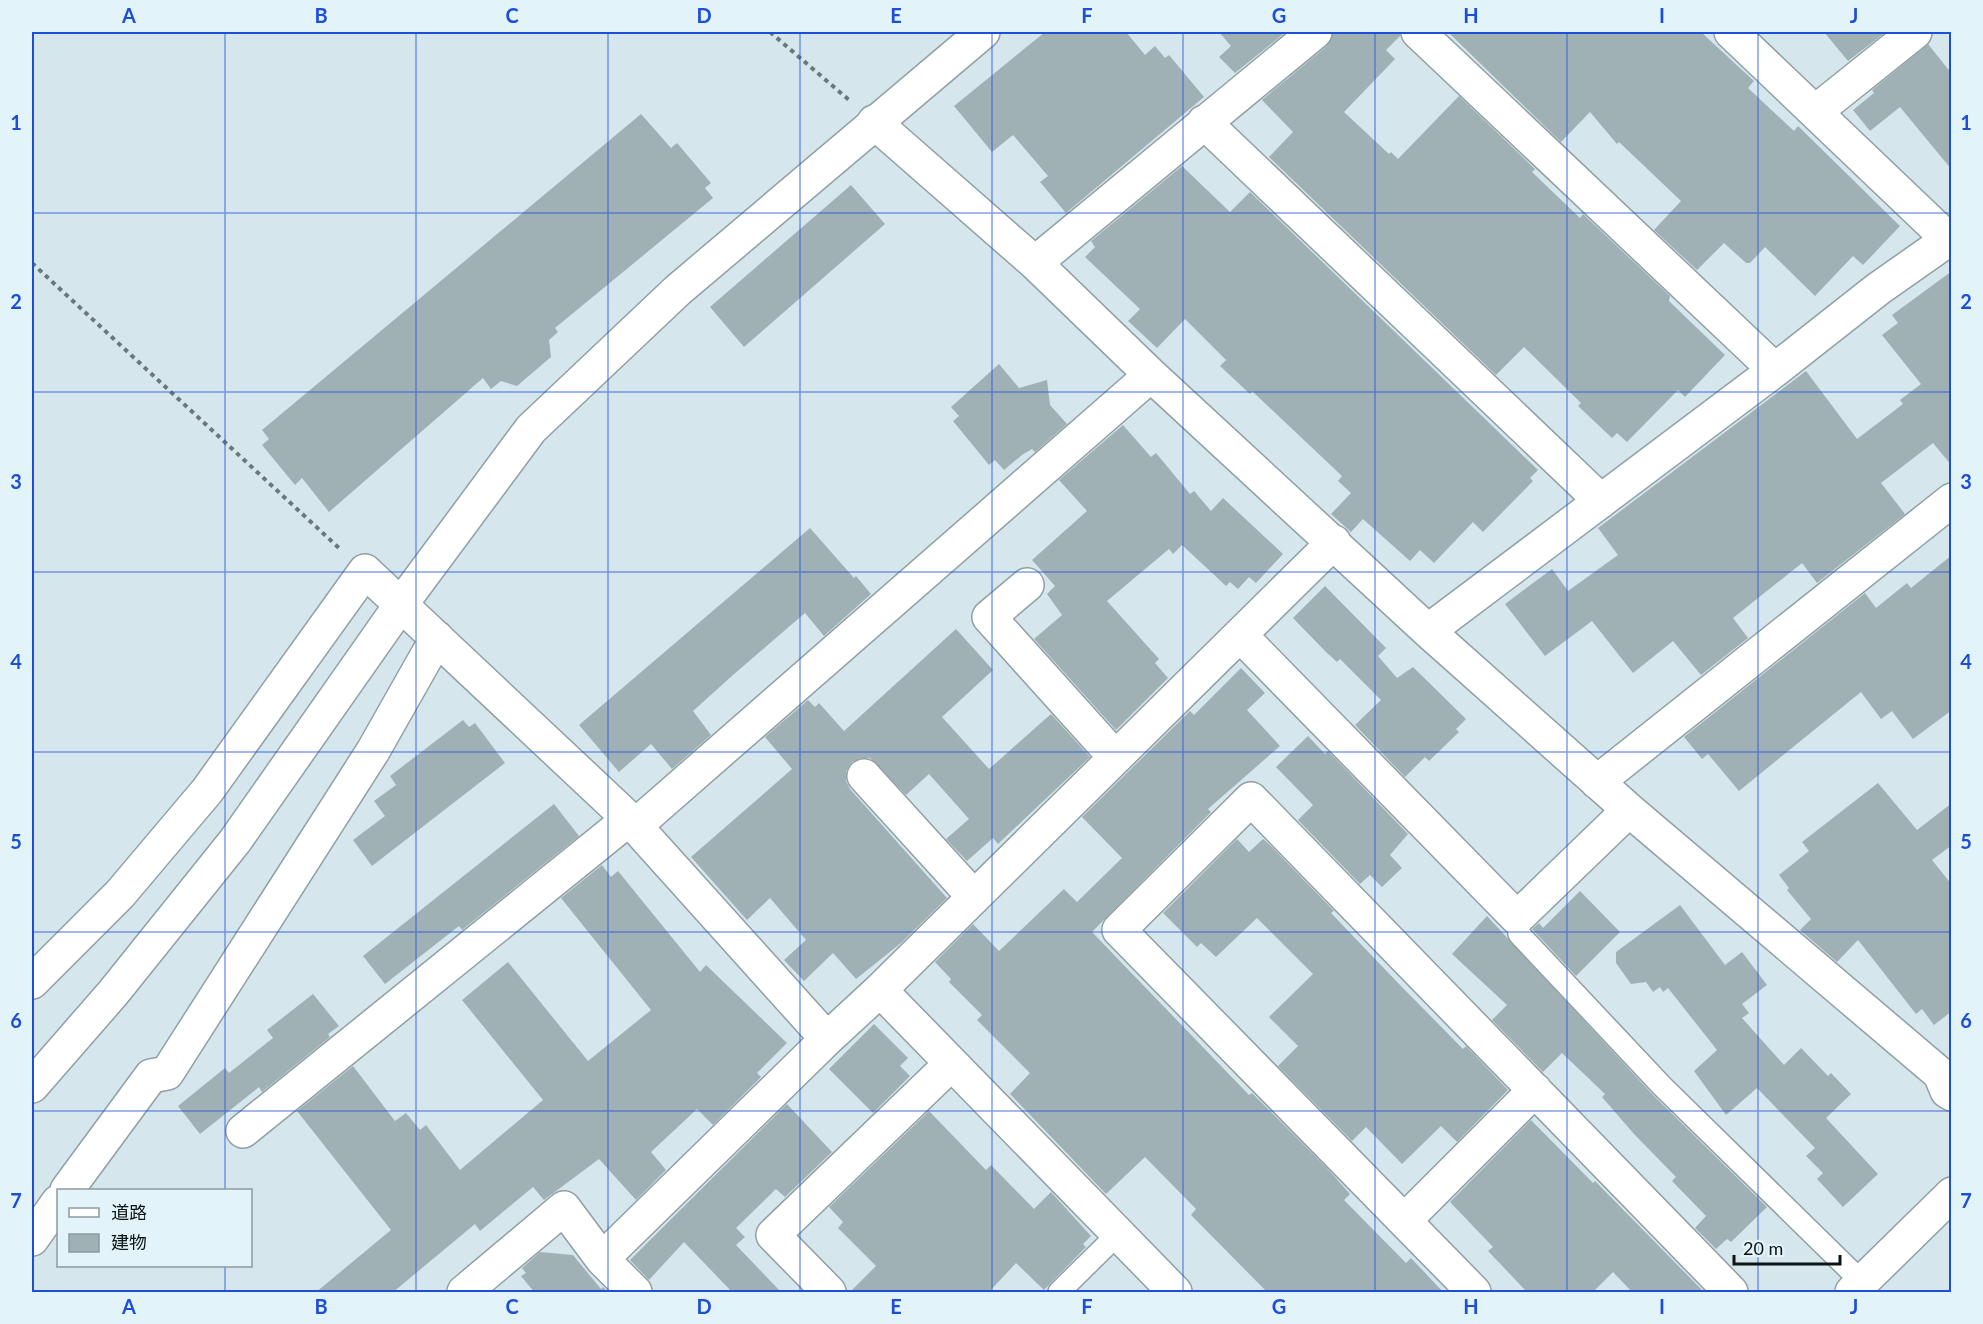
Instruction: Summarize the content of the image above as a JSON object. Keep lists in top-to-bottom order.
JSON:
{
  "legend": ["道路", "建物"],
  "scale_bar": "20 m",
  "grid": {
    "columns": [
      "A",
      "B",
      "C",
      "D",
      "E",
      "F",
      "G",
      "H",
      "I",
      "J"
    ],
    "rows": [
      "1",
      "2",
      "3",
      "4",
      "5",
      "6",
      "7"
    ]
  }
}
